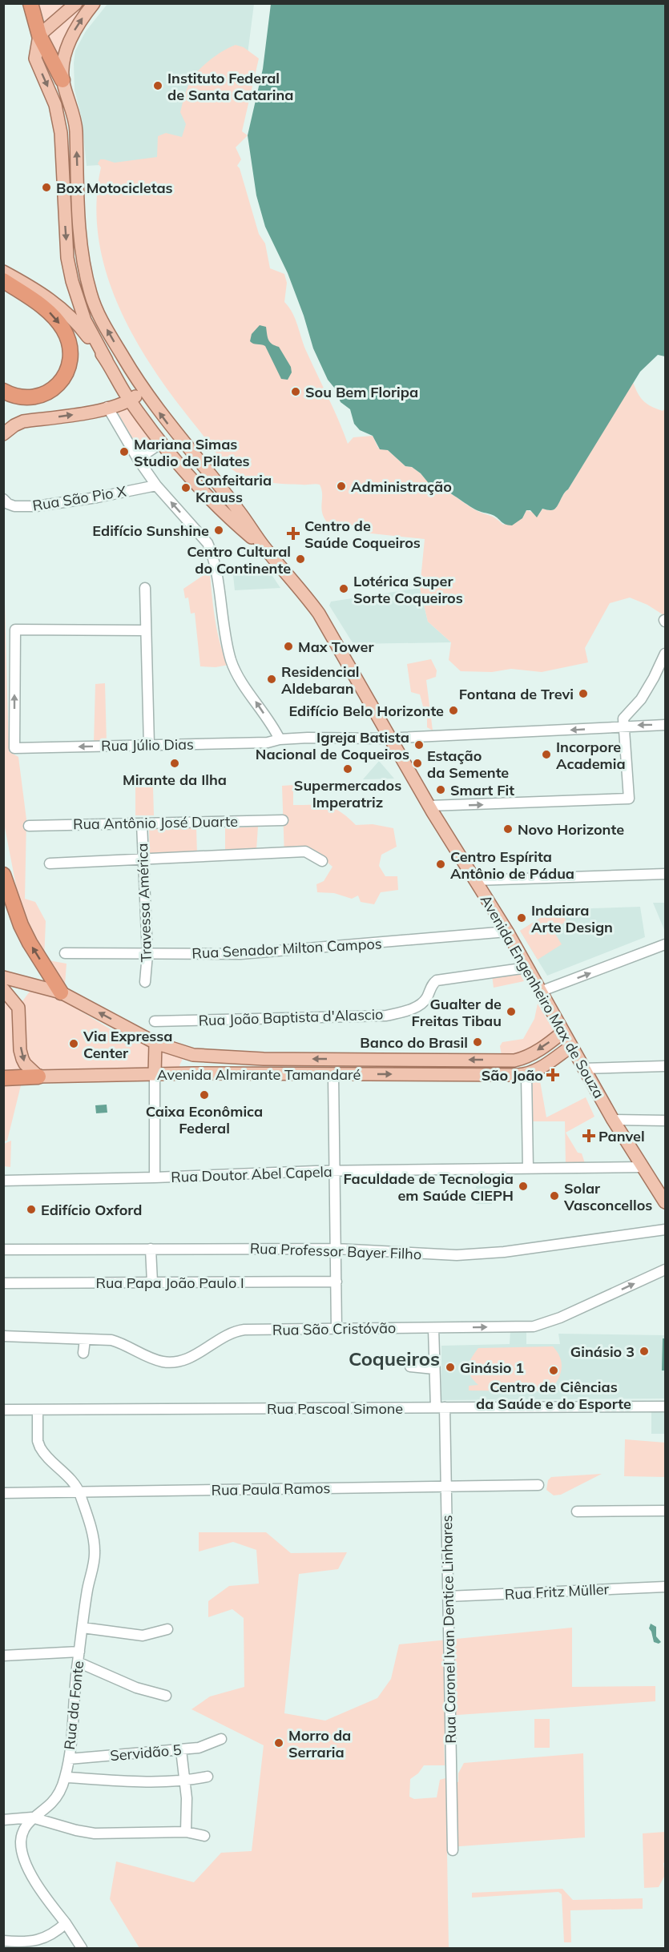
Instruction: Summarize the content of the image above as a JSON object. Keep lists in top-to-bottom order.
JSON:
{
  "streets": {
    "main road": ["Avenida Engenheiro Max de Souza", "Avenida Almirante Tamandaré"],
    "street": [
      "Rua São Pio X",
      "Rua Júlio Dias",
      "Rua Antônio José Duarte",
      "Travessa América",
      "Rua Senador Milton Campos",
      "Rua João Baptista d'Alascio",
      "Rua Doutor Abel Capela",
      "Rua Professor Bayer Filho",
      "Rua Papa João Paulo I",
      "Rua São Cristóvão",
      "Rua Pascoal Simone",
      "Rua Paula Ramos",
      "Rua Fritz Müller",
      "Rua Coronel Ivan Dentice Linhares",
      "Rua da Fonte",
      "Servidão 5"
    ]
  },
  "crossings": [
    ["Rua Júlio Dias", "Avenida Engenheiro Max de Souza"],
    ["Rua Antônio José Duarte", "Travessa América"],
    ["Travessa América", "Rua Senador Milton Campos"],
    ["Rua Senador Milton Campos", "Avenida Engenheiro Max de Souza"],
    ["Avenida Engenheiro Max de Souza", "Rua João Baptista d'Alascio"],
    ["Avenida Engenheiro Max de Souza", "Avenida Almirante Tamandaré"],
    ["Avenida Engenheiro Max de Souza", "Rua Doutor Abel Capela"],
    ["Rua São Cristóvão", "Rua Coronel Ivan Dentice Linhares"],
    ["Rua Pascoal Simone", "Rua Coronel Ivan Dentice Linhares"],
    ["Rua Pascoal Simone", "Rua da Fonte"],
    ["Rua Paula Ramos", "Rua Coronel Ivan Dentice Linhares"],
    ["Rua Paula Ramos", "Rua da Fonte"],
    ["Rua Fritz Müller", "Rua Coronel Ivan Dentice Linhares"],
    ["Rua da Fonte", "Servidão 5"]
  ],
  "districts": ["Coqueiros"],
  "places": {
    "other": [
      "Instituto Federal de Santa Catarina",
      "Box Motocicletas",
      "Sou Bem Floripa",
      "Mariana Simas Studio de Pilates",
      "Administração",
      "Confeitaria Krauss",
      "Edifício Sunshine",
      "Centro Cultural do Continente",
      "Lotérica Super Sorte Coqueiros",
      "Max Tower",
      "Residencial Aldebaran",
      "Fontana de Trevi",
      "Edifício Belo Horizonte",
      "Igreja Batista Nacional de Coqueiros",
      "Incorpore Academia",
      "Mirante da Ilha",
      "Estação da Semente",
      "Supermercados Imperatriz",
      "Smart Fit",
      "Novo Horizonte",
      "Centro Espírita Antônio de Pádua",
      "Indaiara Arte Design",
      "Gualter de Freitas Tibau",
      "Banco do Brasil",
      "Via Expressa Center",
      "Caixa Econômica Federal",
      "Faculdade de Tecnologia em Saúde CIEPH",
      "Solar Vasconcellos",
      "Edifício Oxford",
      "Ginásio 3",
      "Ginásio 1",
      "Centro de Ciências da Saúde e do Esporte",
      "Morro da Serraria"
    ],
    "health": ["Centro de Saúde Coqueiros", "São João", "Panvel"]
  }
}
